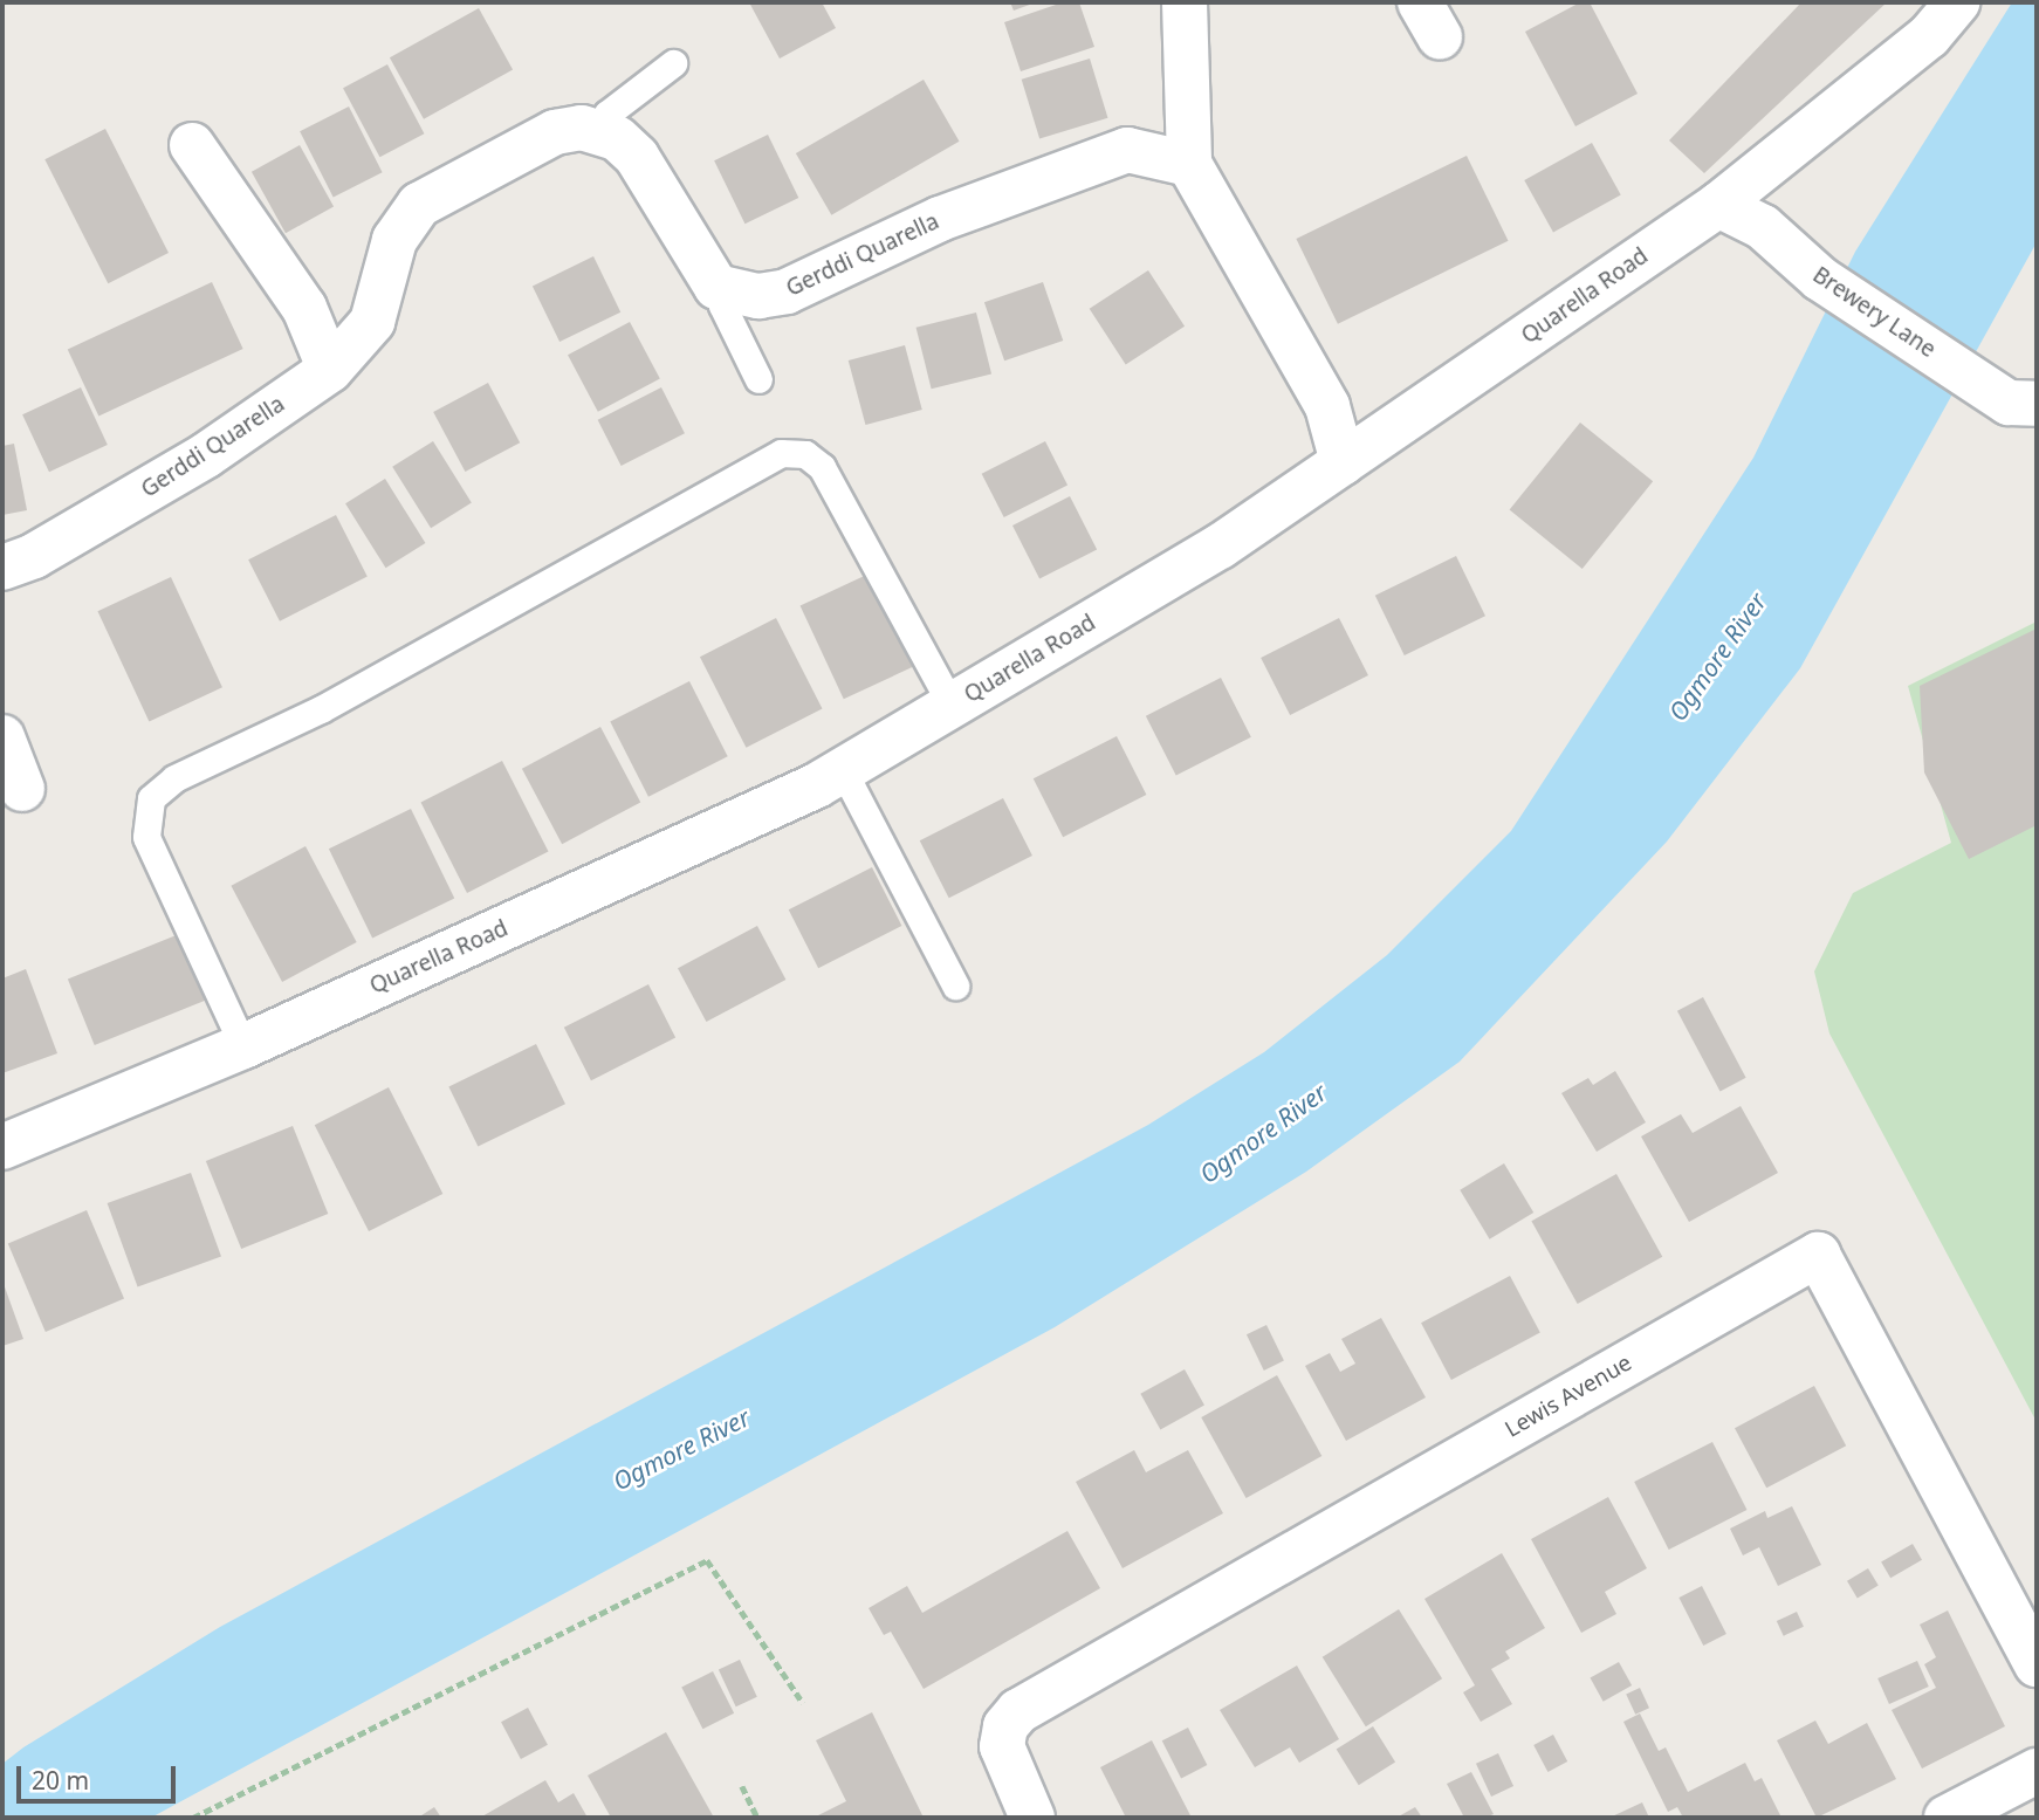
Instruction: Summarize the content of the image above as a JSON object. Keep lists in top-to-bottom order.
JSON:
{
  "streets": {
    "street": [
      "Gerddi Quarella",
      "Quarella Road",
      "Brewery Lane",
      "Lewis Avenue"
    ]
  },
  "crossings": [
    ["Quarella Road", "Brewery Lane"]
  ],
  "water": ["Ogmore River"],
  "scale_bar": "20 m"
}
